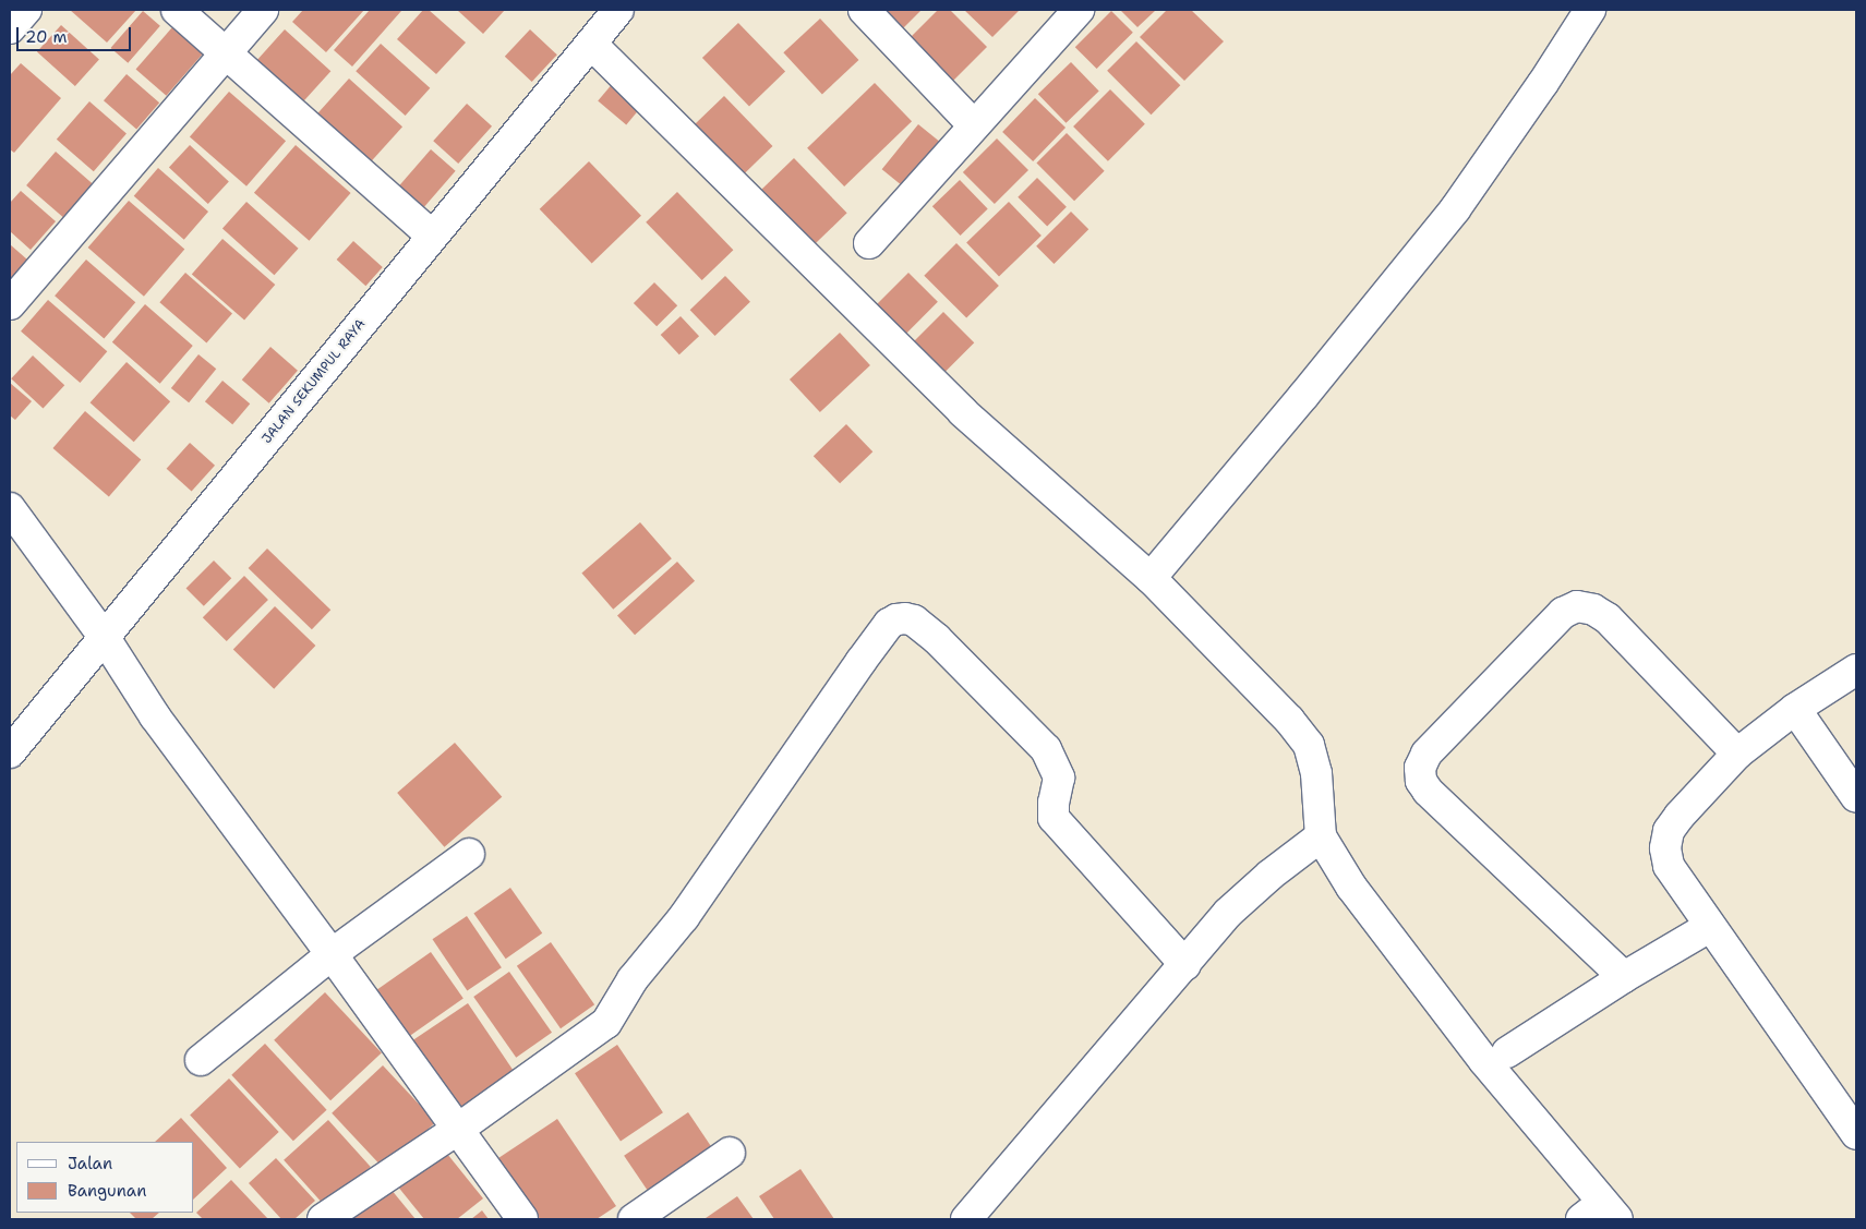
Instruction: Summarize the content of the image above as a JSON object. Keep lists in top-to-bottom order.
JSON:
{
  "streets": {
    "street": ["JALAN SEKUMPUL RAYA"]
  },
  "legend": ["Jalan", "Bangunan"],
  "scale_bar": "20 m"
}
